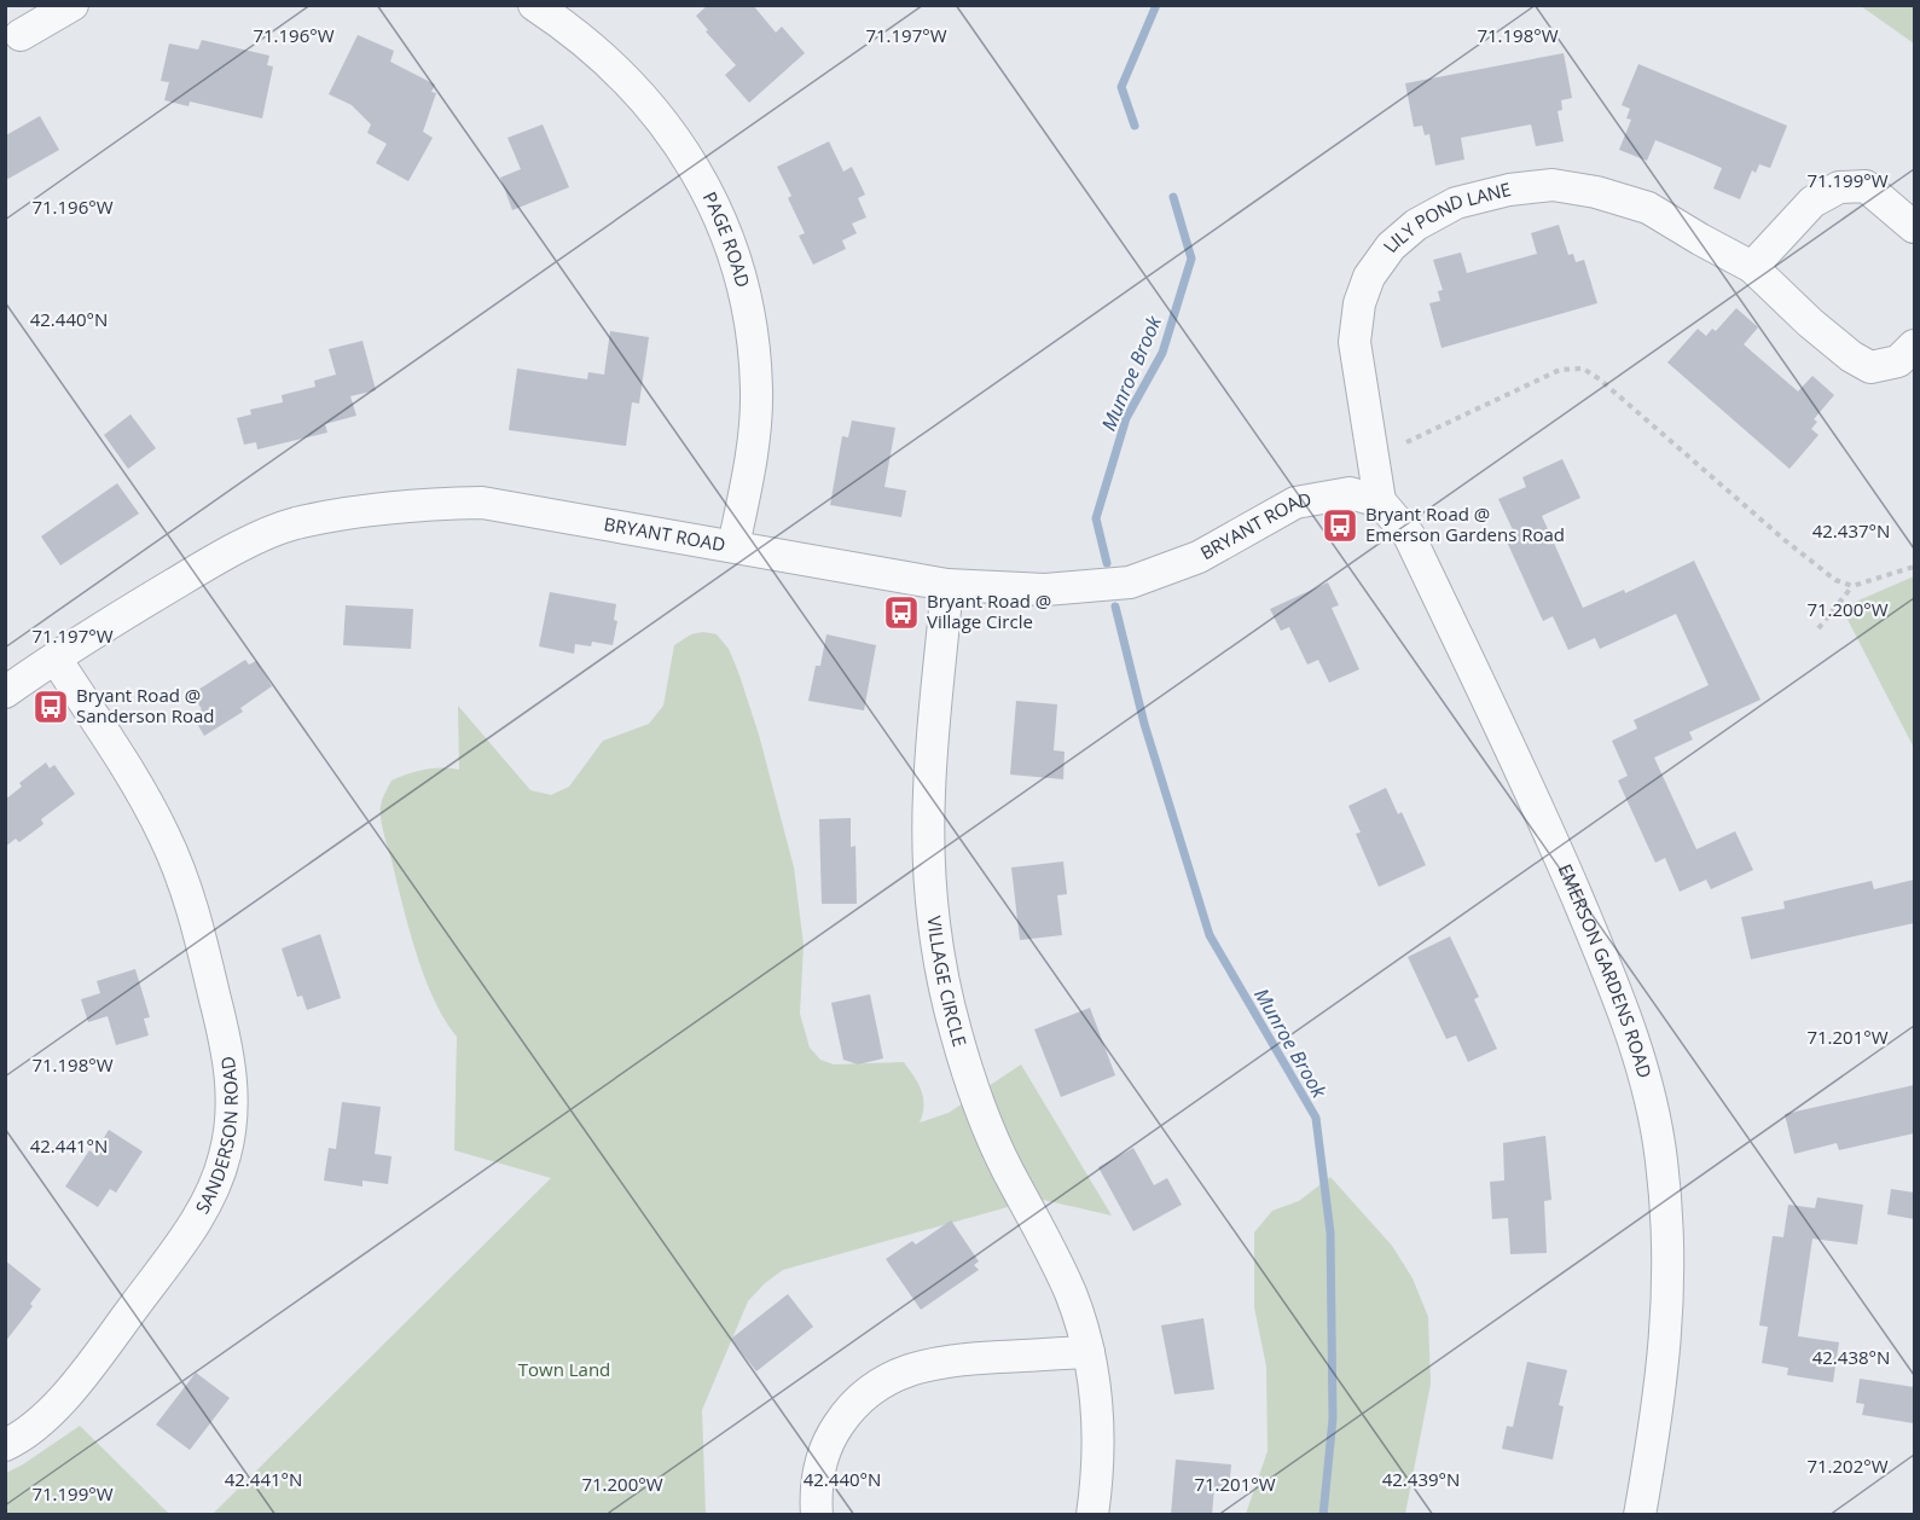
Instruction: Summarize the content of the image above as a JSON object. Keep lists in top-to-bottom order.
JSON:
{
  "streets": {
    "street": [
      "LILY POND LANE",
      "PAGE ROAD",
      "BRYANT ROAD",
      "EMERSON GARDENS ROAD",
      "VILLAGE CIRCLE",
      "SANDERSON ROAD"
    ]
  },
  "crossings": [
    ["LILY POND LANE", "EMERSON GARDENS ROAD"],
    ["PAGE ROAD", "BRYANT ROAD"],
    ["BRYANT ROAD", "EMERSON GARDENS ROAD"],
    ["BRYANT ROAD", "VILLAGE CIRCLE"],
    ["BRYANT ROAD", "SANDERSON ROAD"]
  ],
  "water": ["Munroe Brook"],
  "parks": ["Town Land"],
  "places": {
    "bus stop": ["Bryant Road @ Emerson Gardens Road", "Bryant Road @ Village Circle", "Bryant Road @ Sanderson Road"]
  },
  "coordinates": [
    "71.196°W",
    "71.197°W",
    "71.198°W",
    "71.199°W",
    "42.440°N",
    "42.437°N",
    "71.200°W",
    "71.201°W",
    "42.441°N",
    "42.438°N",
    "71.202°W",
    "42.439°N"
  ]
}
